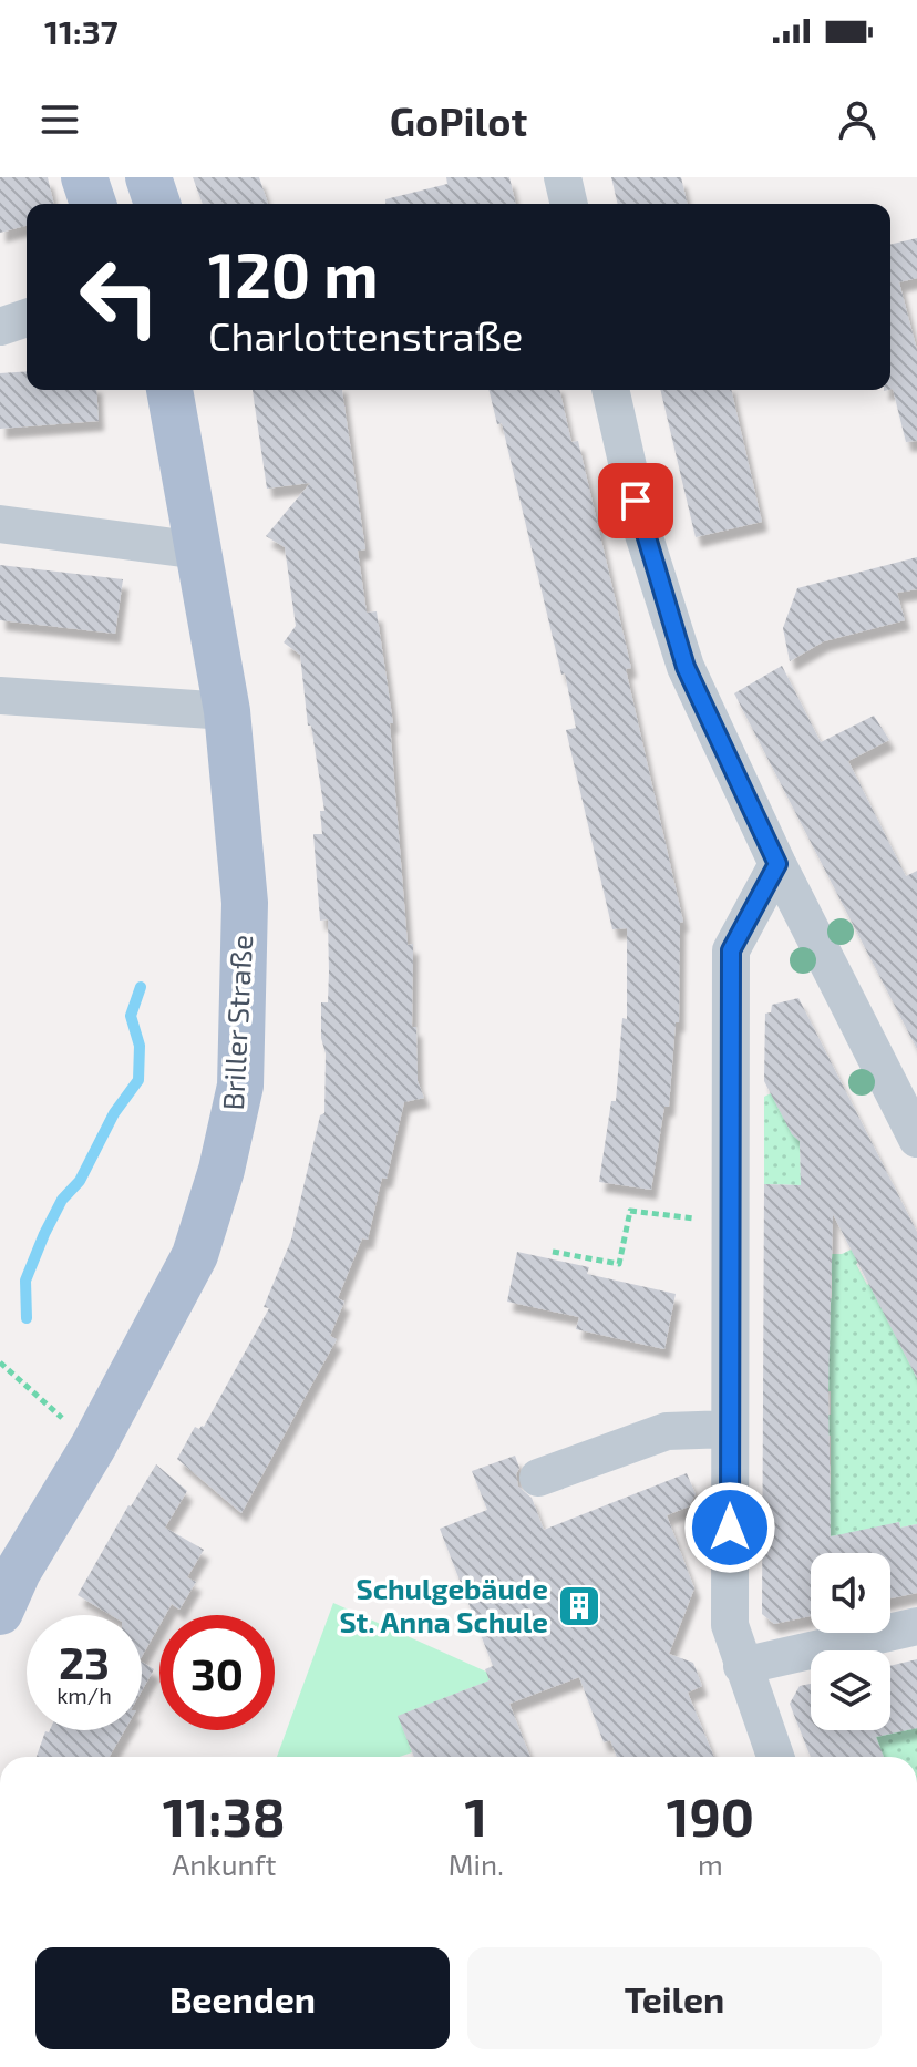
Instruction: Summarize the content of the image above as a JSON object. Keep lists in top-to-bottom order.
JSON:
{
  "streets": {
    "main road": ["Briller Straße"]
  },
  "places": {
    "building": ["Schulgebäude St. Anna Schule"]
  },
  "page": {
    "status": "11:37",
    "header": "GoPilot",
    "turn": ["120 m", "Charlottenstraße"],
    "speed": "23 km/h",
    "limit": "30",
    "eta": [
      "11:38",
      "Ankunft",
      "1",
      "Min.",
      "190",
      "m"
    ],
    "buttons": ["Beenden", "Teilen"]
  }
}
